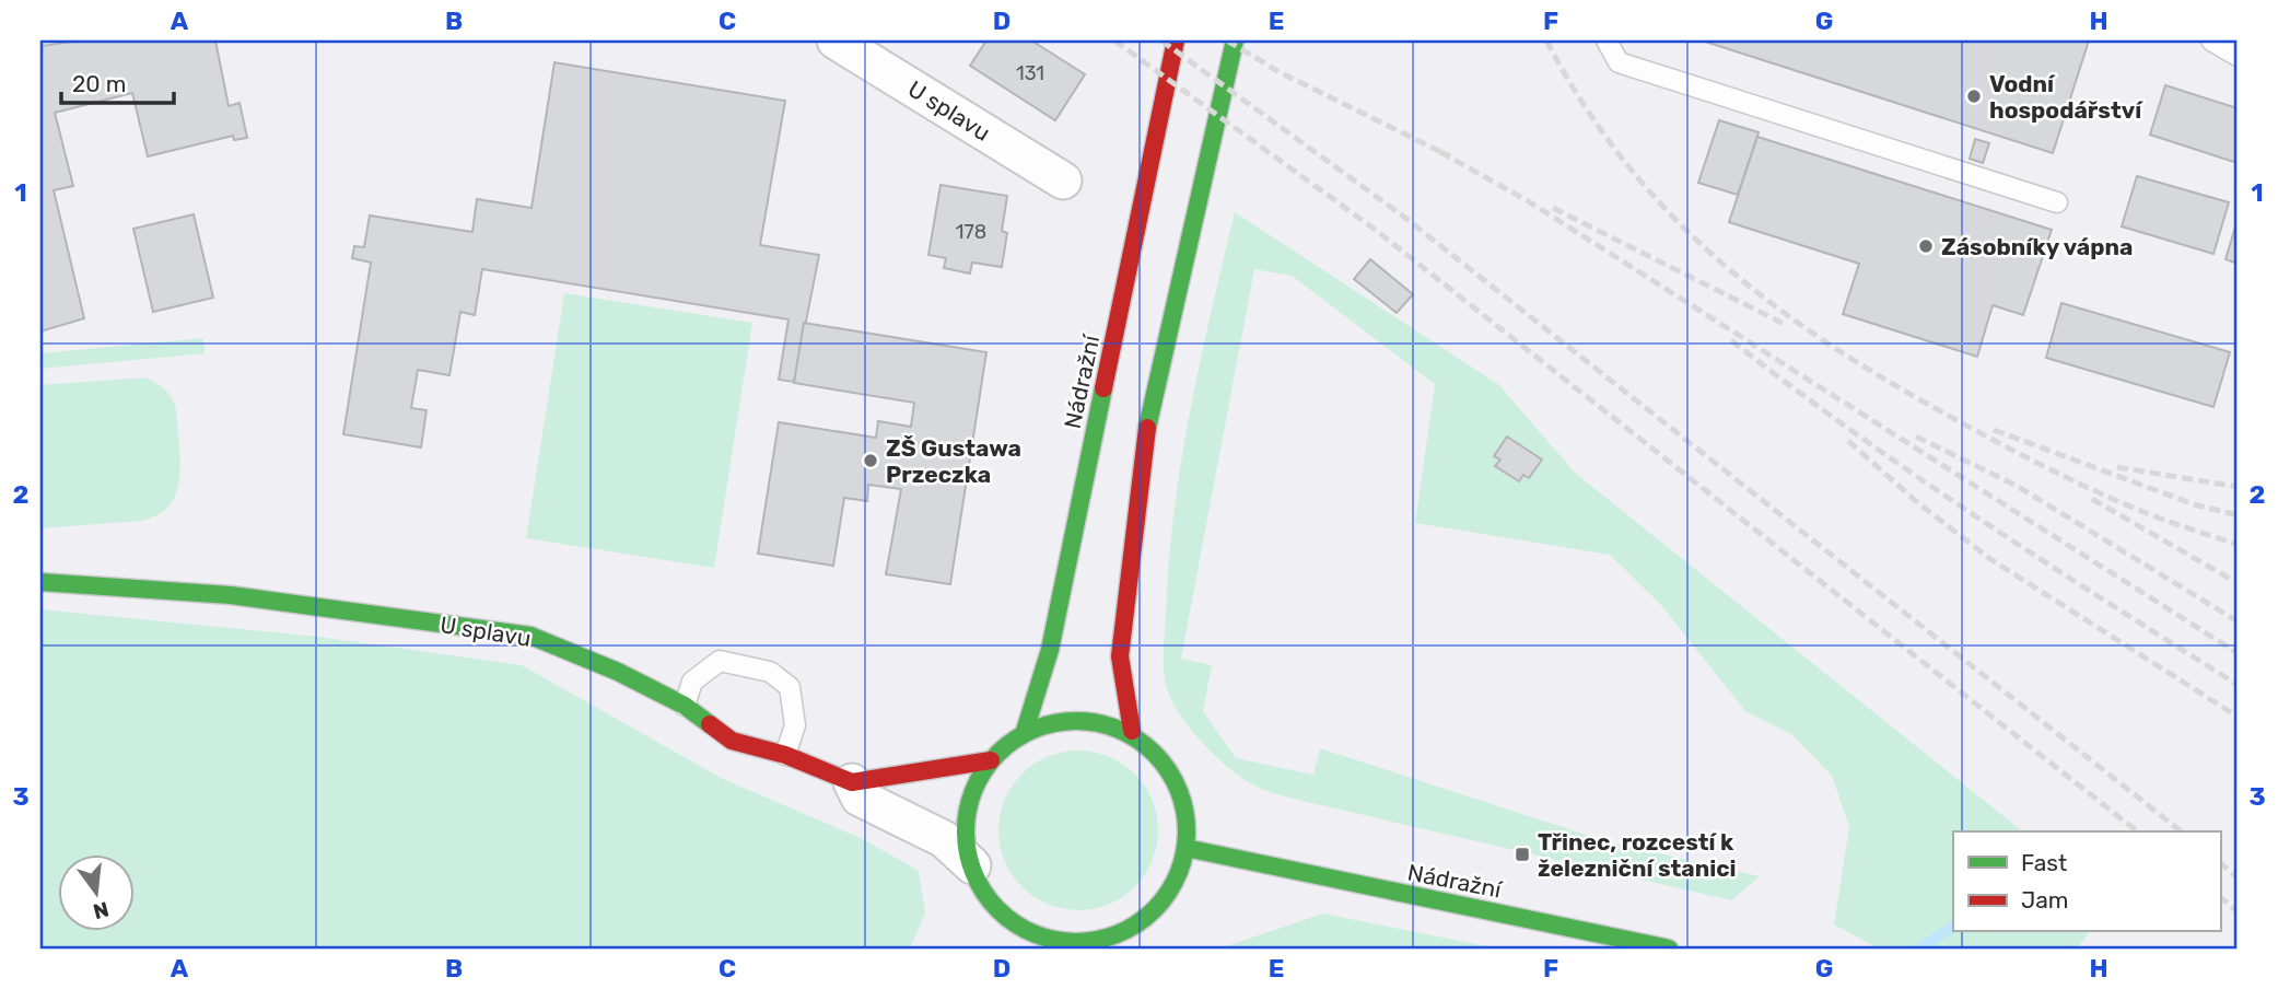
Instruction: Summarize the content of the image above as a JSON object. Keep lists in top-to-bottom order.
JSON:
{
  "streets": {
    "main road": ["U splavu", "Nádražní"]
  },
  "places": {
    "other": ["Vodní hospodářství", "Zásobníky vápna", "ZŠ Gustawa Przeczka"],
    "transit": ["Třinec, rozcestí k železniční stanici"]
  },
  "house_numbers": ["131", "178"],
  "legend": ["Fast", "Jam"],
  "scale_bar": "20 m",
  "north": "bottom",
  "grid": {
    "columns": [
      "A",
      "B",
      "C",
      "D",
      "E",
      "F",
      "G",
      "H"
    ],
    "rows": ["1", "2", "3"]
  }
}
